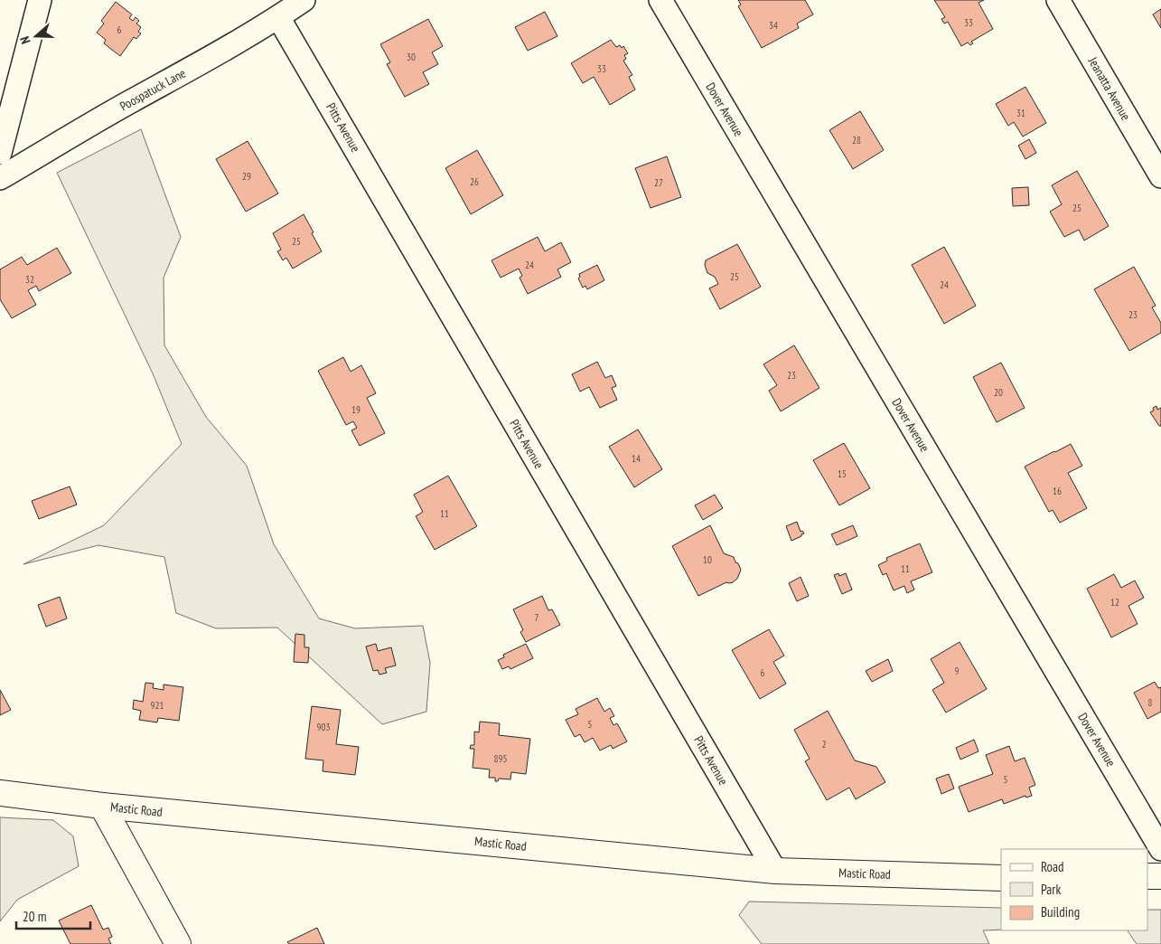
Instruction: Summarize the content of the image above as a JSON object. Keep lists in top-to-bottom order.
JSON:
{
  "streets": {
    "main road": ["Mastic Road"],
    "street": [
      "Jeanatta Avenue",
      "Poospatuck Lane",
      "Dover Avenue",
      "Pitts Avenue"
    ]
  },
  "crossings": [
    ["Poospatuck Lane", "Pitts Avenue"],
    ["Pitts Avenue", "Mastic Road"]
  ],
  "house_numbers": [
    "33",
    "34",
    "6",
    "30",
    "33",
    "31",
    "28",
    "29",
    "26",
    "27",
    "25",
    "25",
    "24",
    "25",
    "32",
    "24",
    "23",
    "23",
    "20",
    "19",
    "14",
    "15",
    "16",
    "11",
    "10",
    "11",
    "12",
    "7",
    "9",
    "6",
    "8",
    "921",
    "5",
    "903",
    "2",
    "895",
    "5"
  ],
  "legend": ["Road", "Park", "Building"],
  "scale_bar": "20 m",
  "north": "left"
}
